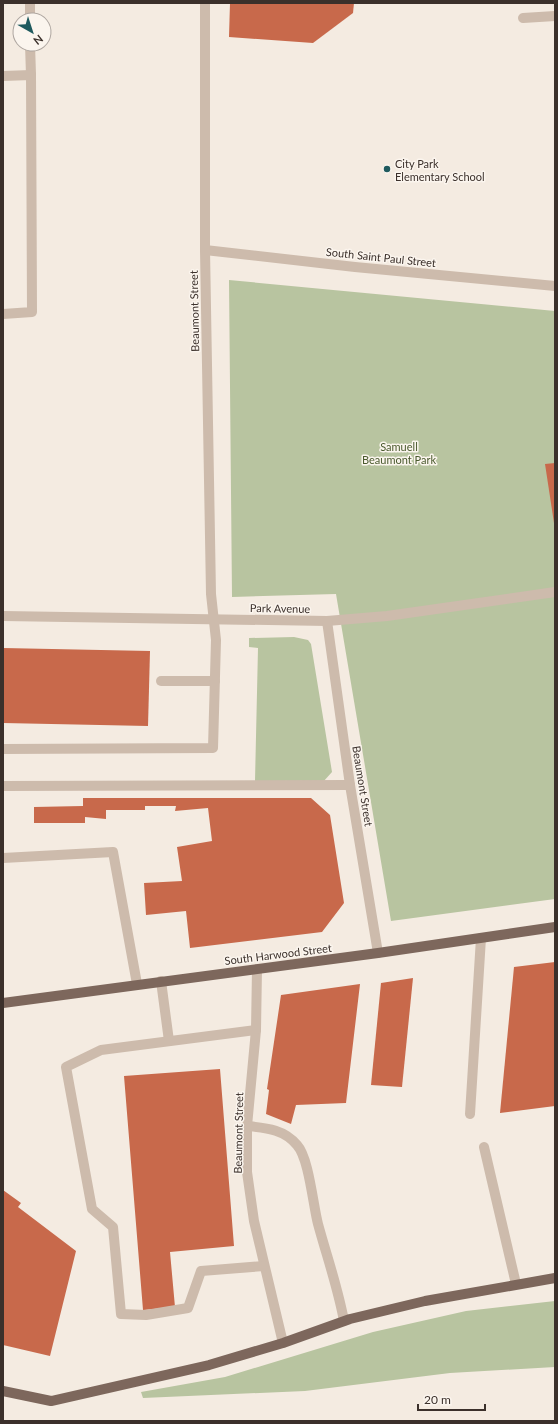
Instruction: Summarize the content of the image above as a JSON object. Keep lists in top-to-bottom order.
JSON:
{
  "streets": {
    "main road": ["South Harwood Street"],
    "street": ["South Saint Paul Street", "Beaumont Street", "Park Avenue"]
  },
  "crossings": [
    ["South Saint Paul Street", "Beaumont Street"],
    ["Beaumont Street", "Park Avenue"],
    ["Beaumont Street", "South Harwood Street"]
  ],
  "parks": ["Samuell Beaumont Park"],
  "places": ["City Park Elementary School"],
  "scale_bar": "20 m",
  "north": "bottom right"
}
